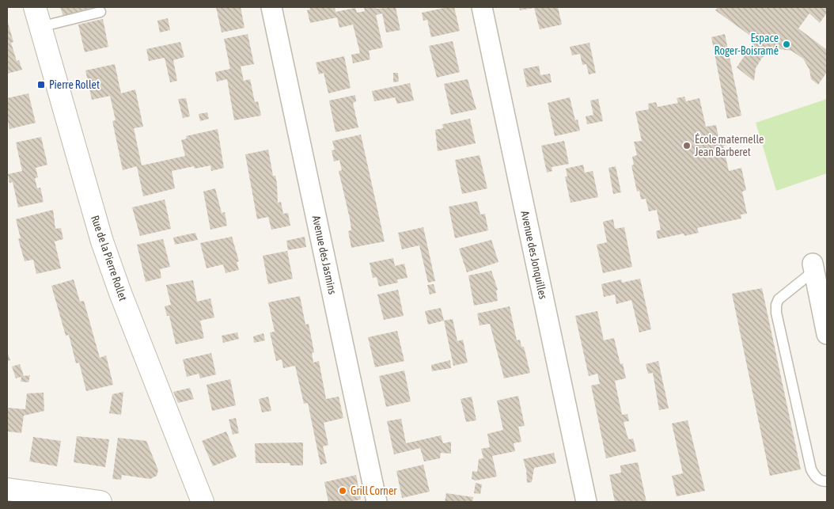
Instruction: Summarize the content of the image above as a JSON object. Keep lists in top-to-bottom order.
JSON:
{
  "streets": {
    "street": ["Avenue des Jasmins", "Avenue des Jonquilles", "Rue de la Pierre Rollet"]
  },
  "places": {
    "other": ["Espace Roger-Boisramé", "École maternelle Jean Barberet", "Grill Corner"],
    "transit": ["Pierre Rollet"]
  }
}
